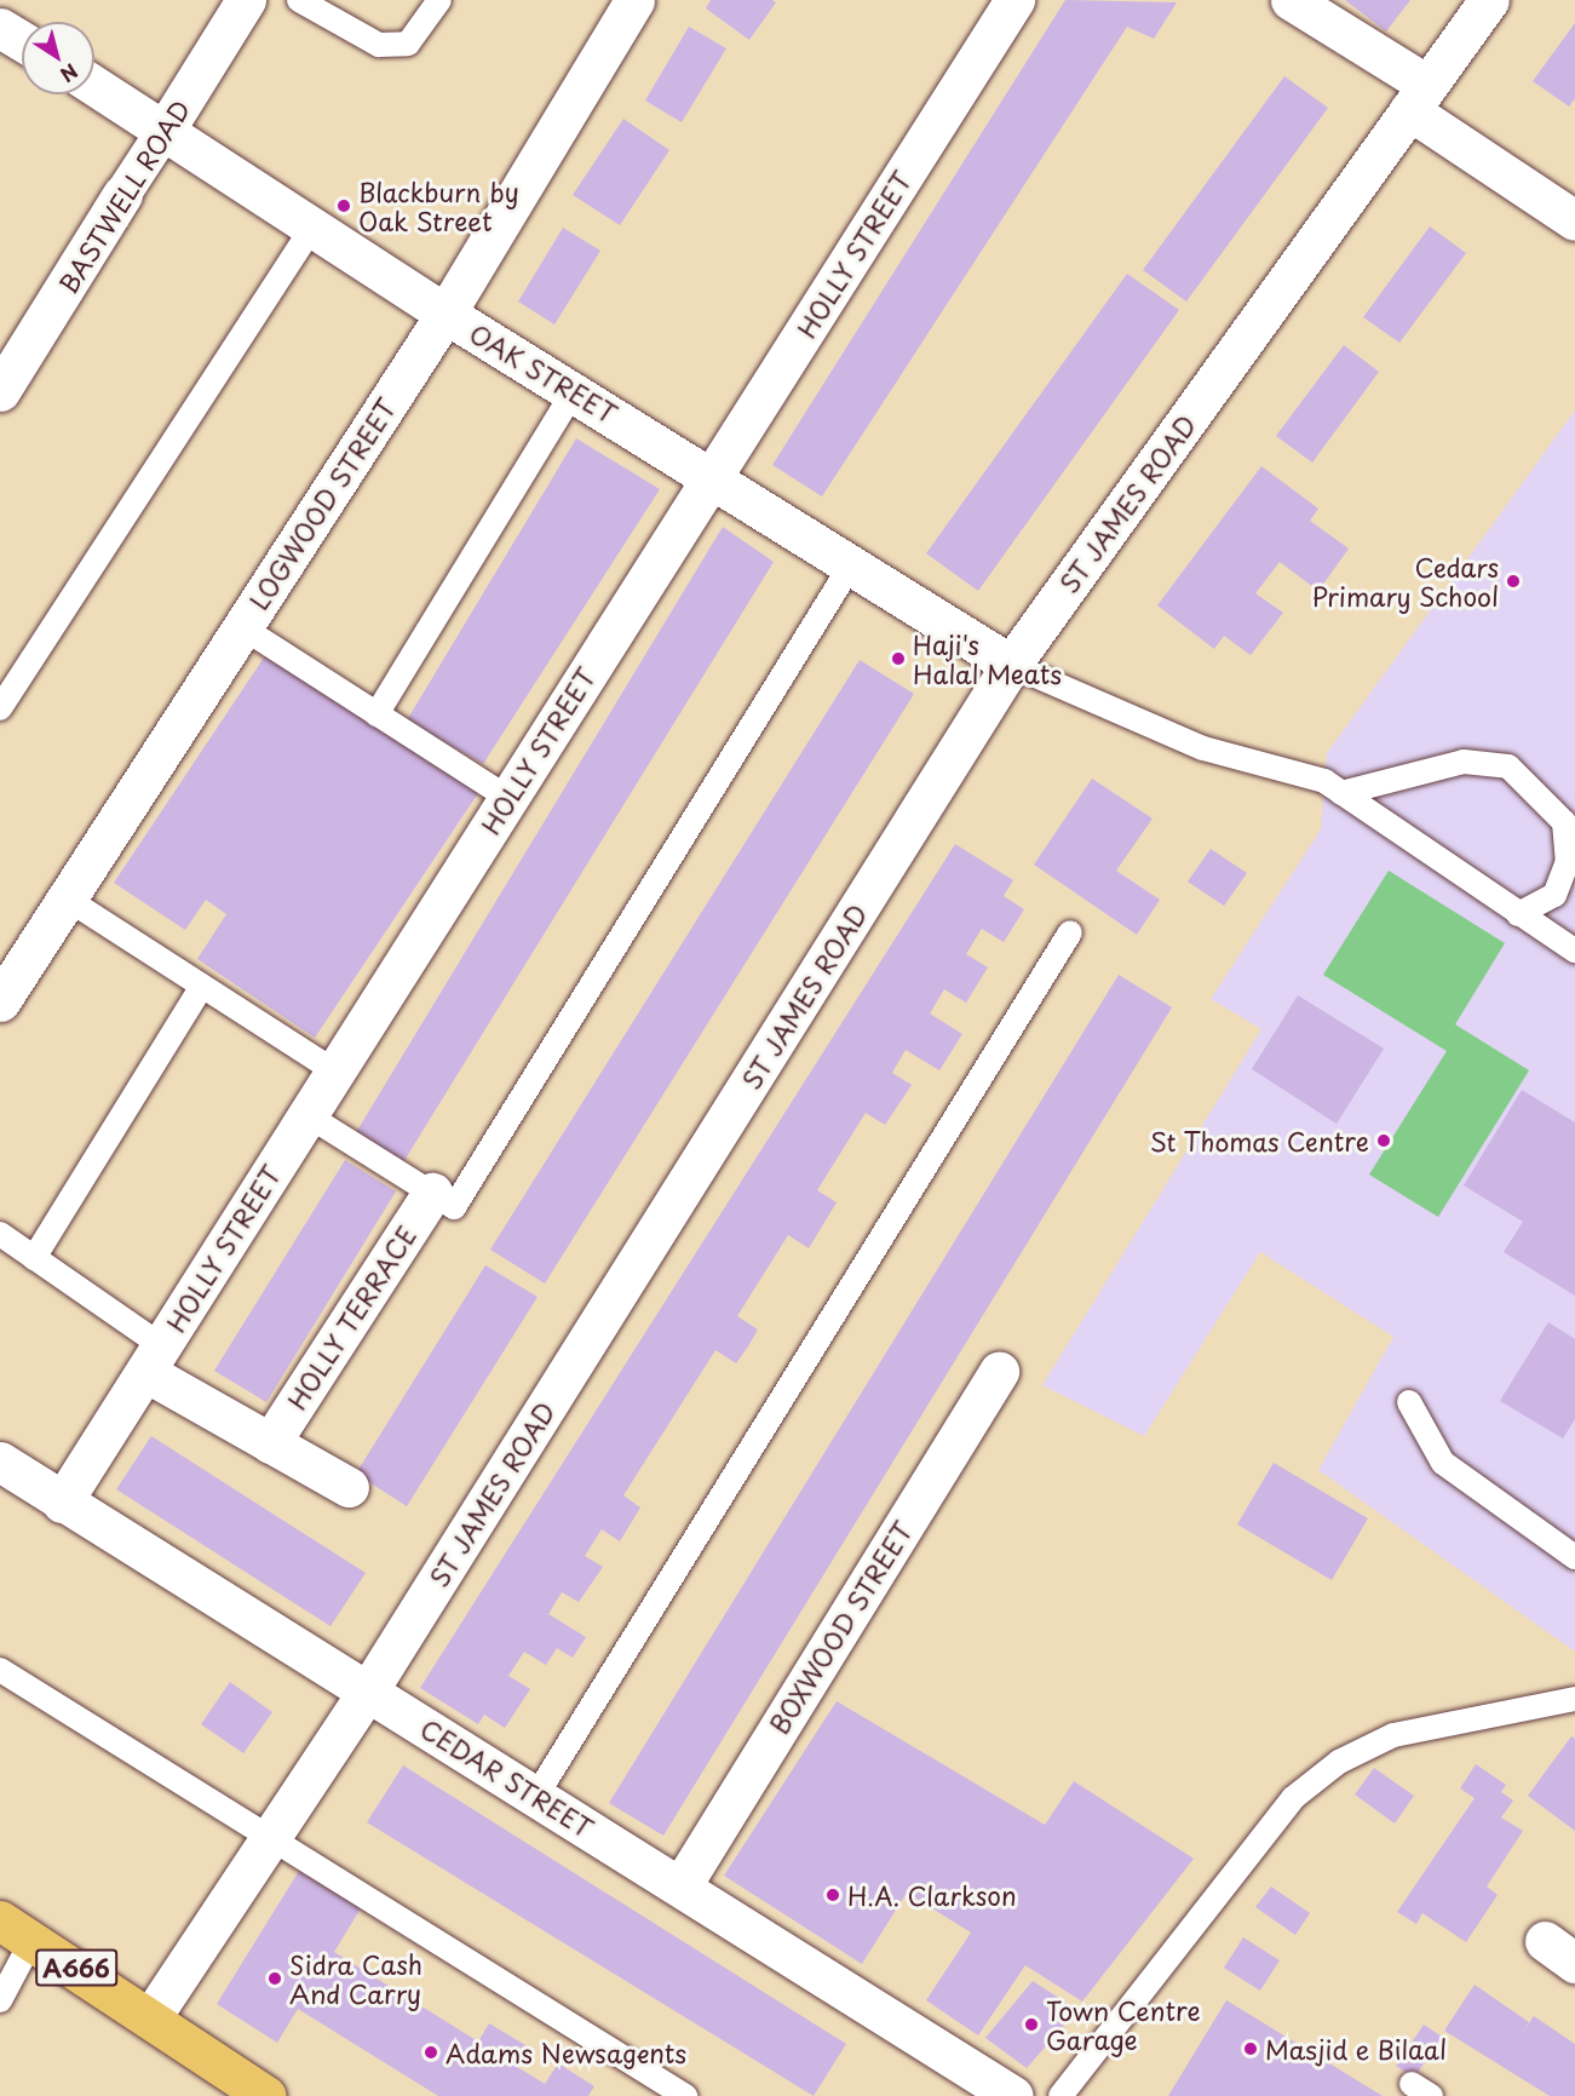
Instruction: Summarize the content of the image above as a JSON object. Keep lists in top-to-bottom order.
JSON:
{
  "streets": {
    "highway": ["A666"],
    "street": [
      "BASTWELL ROAD",
      "HOLLY STREET",
      "OAK STREET",
      "LOGWOOD STREET",
      "ST JAMES ROAD",
      "HOLLY TERRACE",
      "BOXWOOD STREET",
      "CEDAR STREET"
    ]
  },
  "crossings": [
    ["BASTWELL ROAD", "OAK STREET"],
    ["HOLLY STREET", "OAK STREET"],
    ["HOLLY STREET", "CEDAR STREET"],
    ["OAK STREET", "LOGWOOD STREET"],
    ["OAK STREET", "ST JAMES ROAD"],
    ["ST JAMES ROAD", "CEDAR STREET"],
    ["ST JAMES ROAD", "A666"],
    ["BOXWOOD STREET", "CEDAR STREET"]
  ],
  "places": [
    "Blackburn by Oak Street",
    "Cedars Primary School",
    "Haji's Halal Meats",
    "St Thomas Centre",
    "H.A. Clarkson",
    "Sidra Cash And Carry",
    "Town Centre Garage",
    "Masjid e Bilaal",
    "Adams Newsagents"
  ],
  "north": "bottom right"
}
